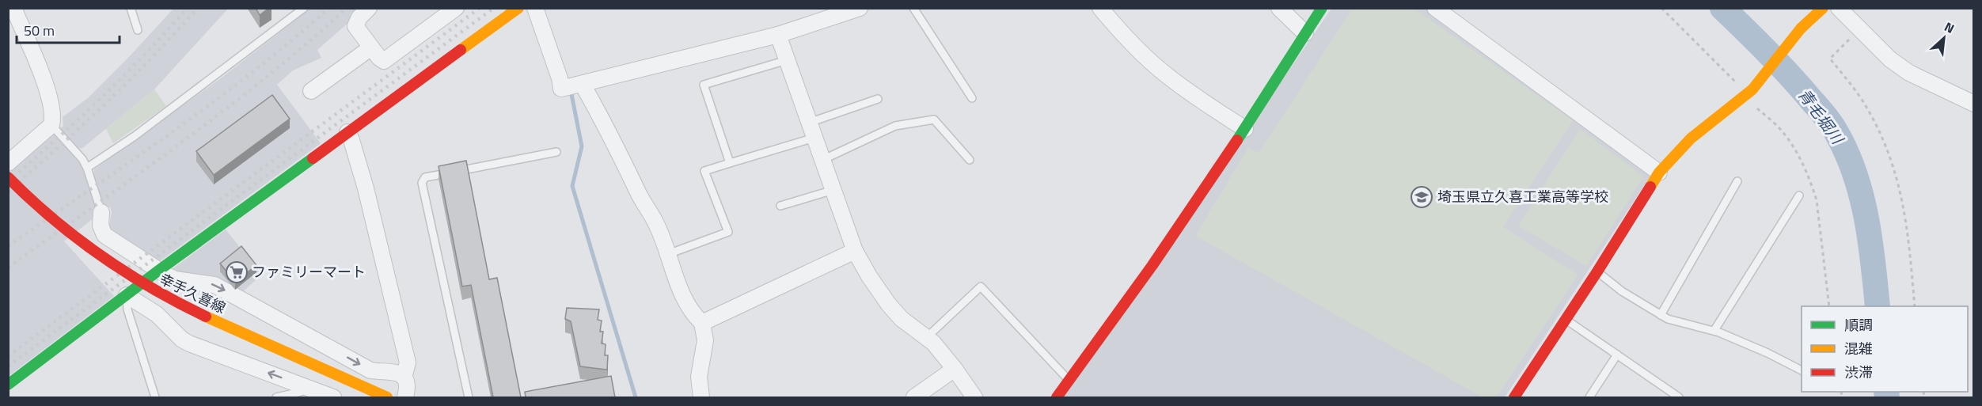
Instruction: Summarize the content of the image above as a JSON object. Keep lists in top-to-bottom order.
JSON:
{
  "streets": {
    "street": ["幸手久喜線"]
  },
  "water": ["青毛堀川"],
  "places": {
    "school or university": ["埼玉県立久喜工業高等学校"],
    "supermarket": ["ファミリーマート"]
  },
  "legend": ["順調", "混雑", "渋滞"],
  "scale_bar": "50 m",
  "north": "top right"
}
